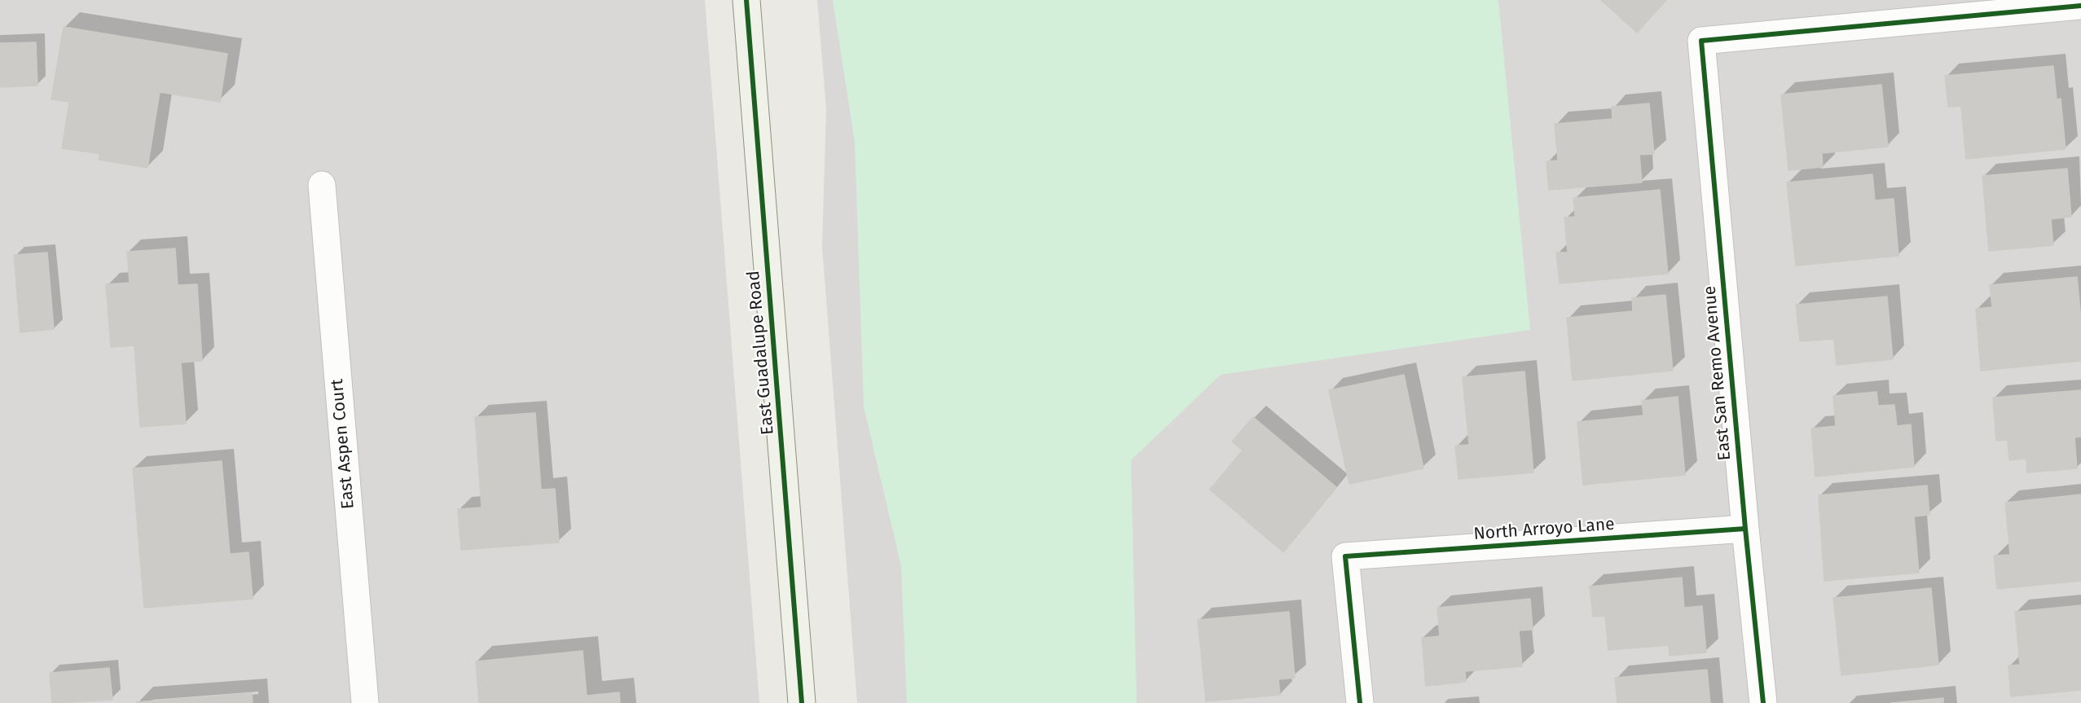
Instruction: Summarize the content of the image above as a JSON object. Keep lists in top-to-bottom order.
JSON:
{
  "streets": {
    "main road": ["East Guadalupe Road"],
    "street": ["East San Remo Avenue", "East Aspen Court", "North Arroyo Lane"]
  },
  "crossings": [
    ["East San Remo Avenue", "North Arroyo Lane"]
  ]
}
